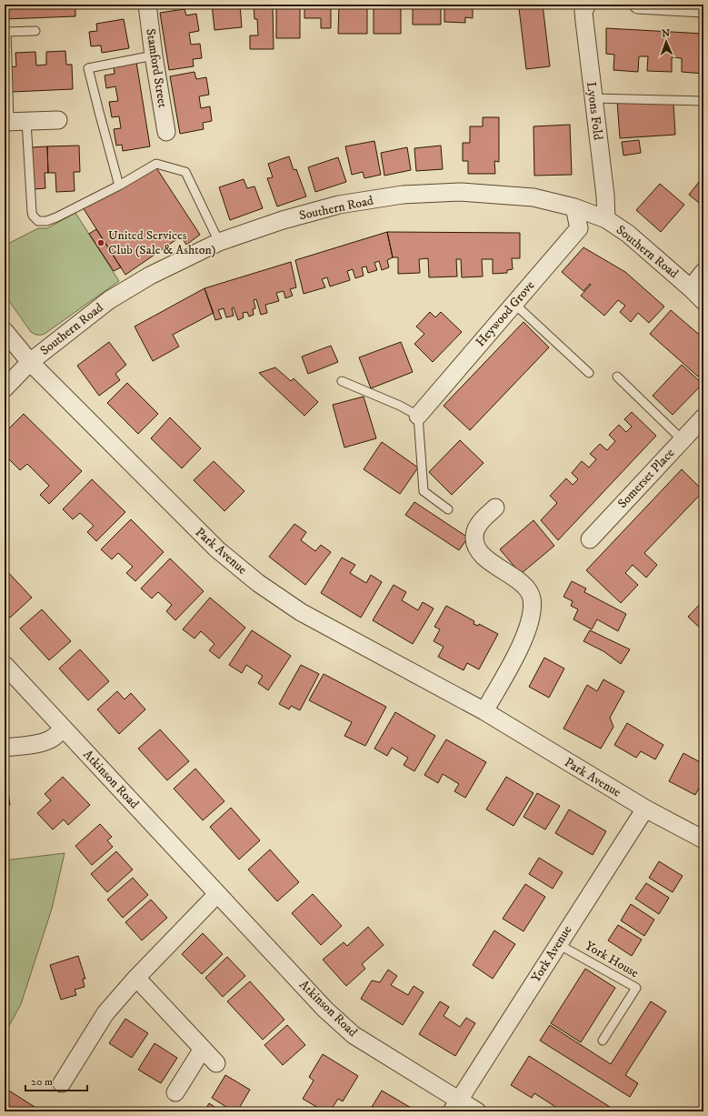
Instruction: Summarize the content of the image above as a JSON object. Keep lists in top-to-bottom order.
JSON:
{
  "streets": {
    "street": [
      "Stamford Street",
      "Lyons Fold",
      "Southern Road",
      "Heywood Grove",
      "Somerset Place",
      "Park Avenue",
      "Atkinson Road",
      "York Avenue"
    ],
    "lane": ["York House"]
  },
  "crossings": [
    ["Lyons Fold", "Southern Road"],
    ["Southern Road", "Heywood Grove"],
    ["Southern Road", "Park Avenue"],
    ["Park Avenue", "York Avenue"],
    ["Atkinson Road", "York Avenue"],
    ["York Avenue", "York House"]
  ],
  "places": ["United Services Club (Sale & Ashton)"],
  "scale_bar": "20 m",
  "north": "top"
}
